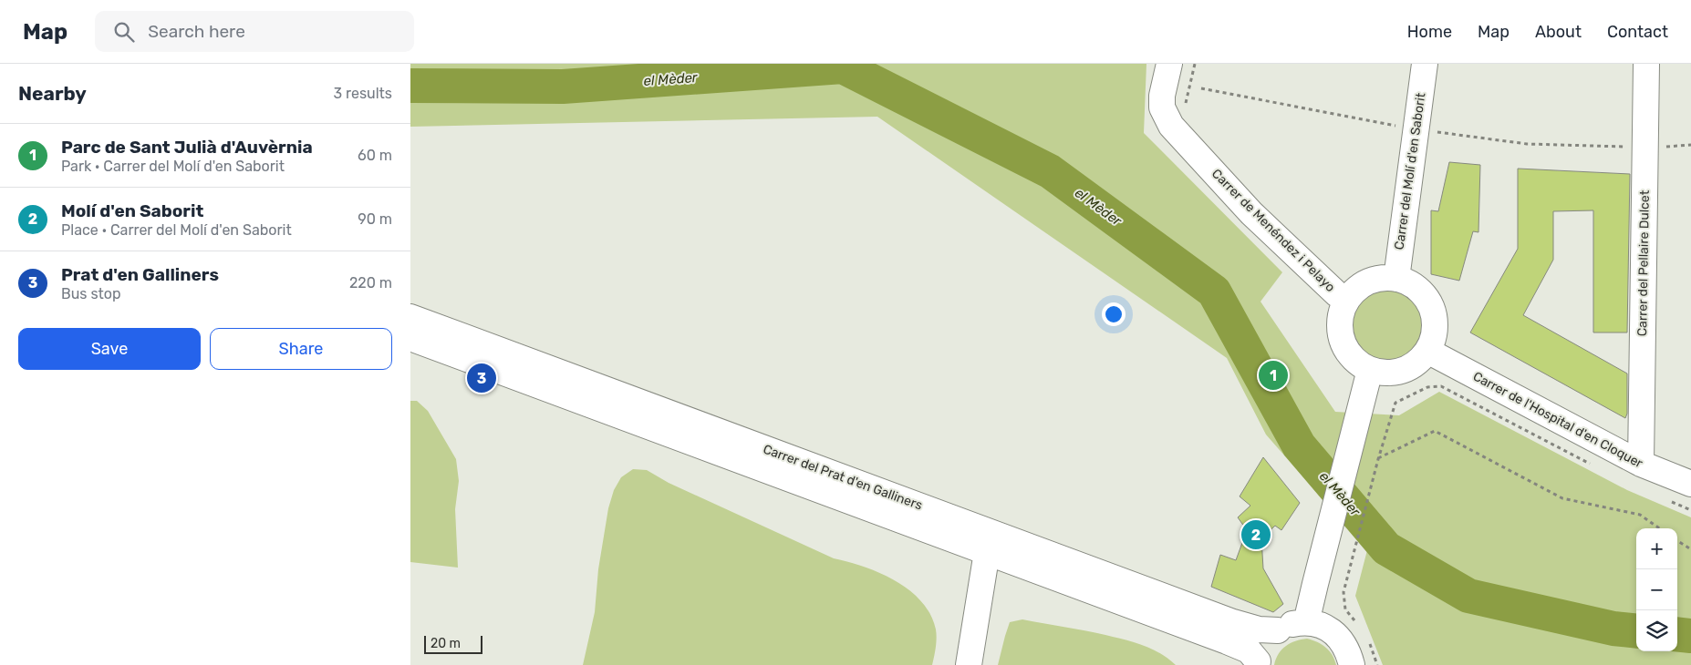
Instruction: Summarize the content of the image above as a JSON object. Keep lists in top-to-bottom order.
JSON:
{
  "streets": {
    "street": [
      "Carrer del Molí d'en Saborit",
      "Carrer de Menéndez i Pelayo",
      "Carrer del Pellaire Dulcet",
      "Carrer de l'Hospital d'en Cloquer",
      "Carrer del Prat d'en Galliners"
    ]
  },
  "crossings": [
    ["Carrer del Molí d'en Saborit", "Carrer de Menéndez i Pelayo"],
    ["Carrer del Molí d'en Saborit", "Carrer de l'Hospital d'en Cloquer"],
    ["Carrer de Menéndez i Pelayo", "Carrer de l'Hospital d'en Cloquer"],
    ["Carrer del Pellaire Dulcet", "Carrer de l'Hospital d'en Cloquer"]
  ],
  "water": ["el Mèder"],
  "scale_bar": "20 m",
  "page": {
    "header": "Map",
    "search": "Search here",
    "nav": [
      "Home",
      "Map",
      "About",
      "Contact"
    ],
    "heading": ["Nearby", "3 results"],
    "list": [
      {
        "mark": "1",
        "name": "Parc de Sant Julià d'Auvèrnia",
        "note": "Park · Carrer del Molí d'en Saborit",
        "value": "60 m"
      },
      {
        "mark": "2",
        "name": "Molí d'en Saborit",
        "note": "Place · Carrer del Molí d'en Saborit",
        "value": "90 m"
      },
      {
        "mark": "3",
        "name": "Prat d'en Galliners",
        "note": "Bus stop",
        "value": "220 m"
      }
    ],
    "buttons": ["Save", "Share"],
    "pins": ["1", "3", "2"],
    "map_buttons": ["+", "−"],
    "scale": "20 m"
  }
}
